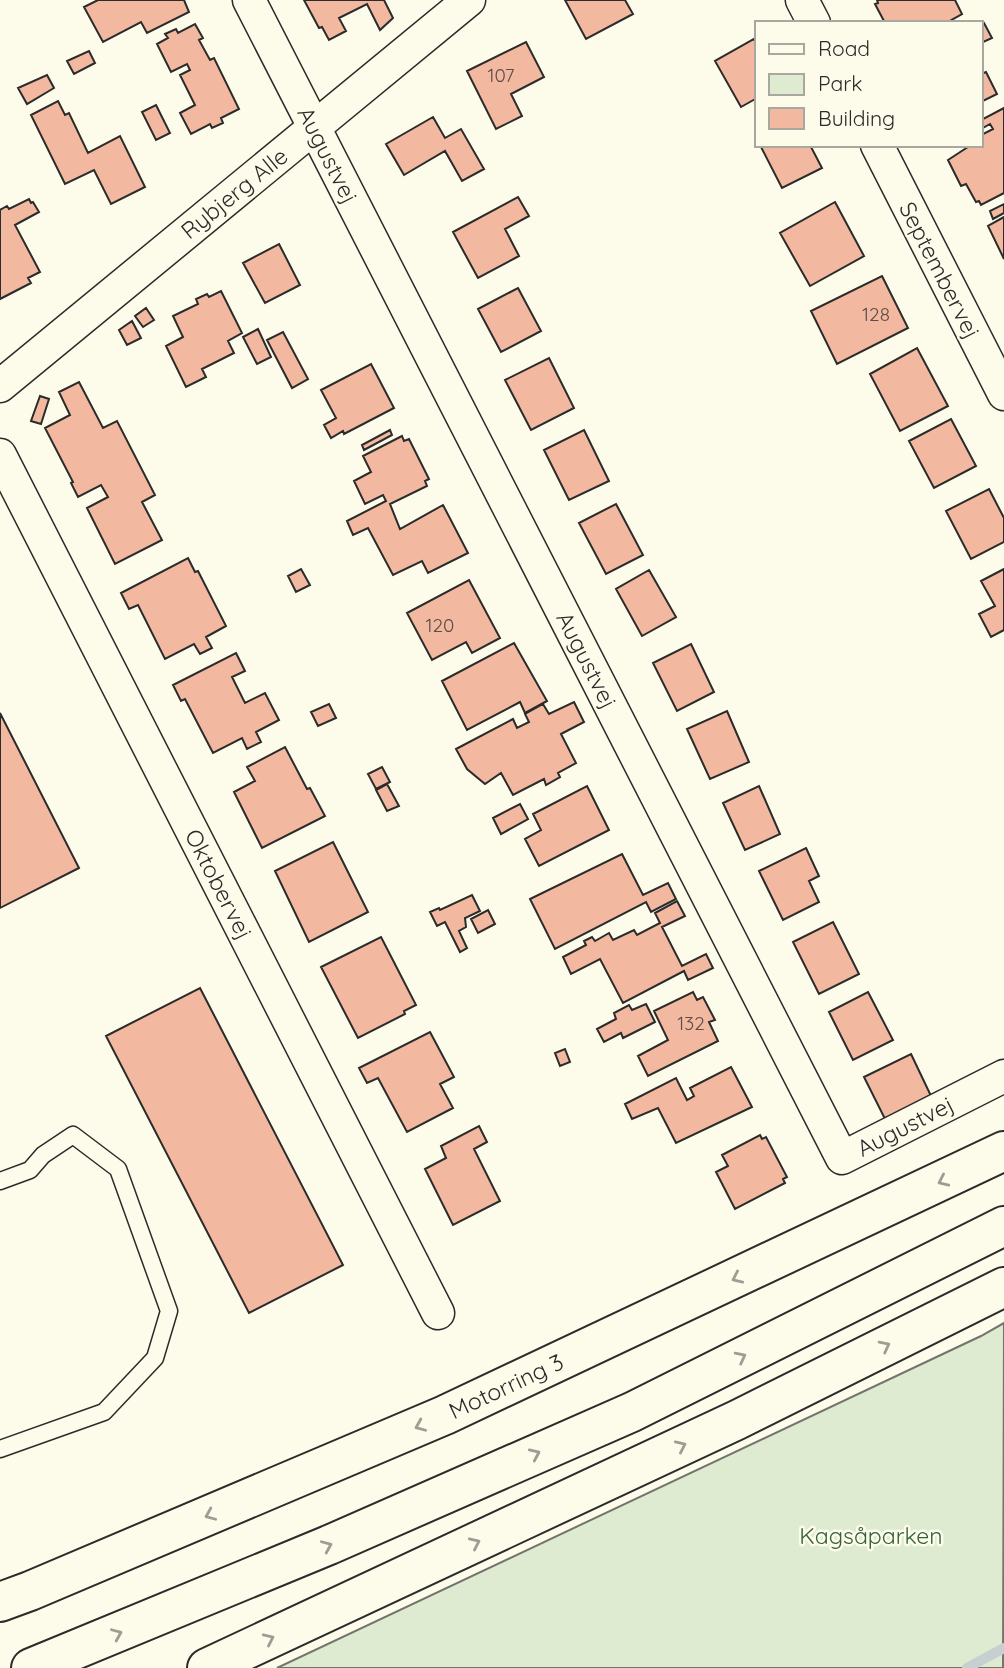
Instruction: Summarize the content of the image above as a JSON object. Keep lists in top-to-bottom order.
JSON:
{
  "streets": {
    "highway": ["Motorring 3"],
    "street": [
      "Augustvej",
      "Rybjerg Alle",
      "Septembervej",
      "Oktobervej"
    ]
  },
  "crossings": [
    ["Augustvej", "Rybjerg Alle"]
  ],
  "parks": ["Kagsåparken"],
  "house_numbers": [
    "107",
    "128",
    "120",
    "132"
  ],
  "legend": ["Road", "Park", "Building"]
}
